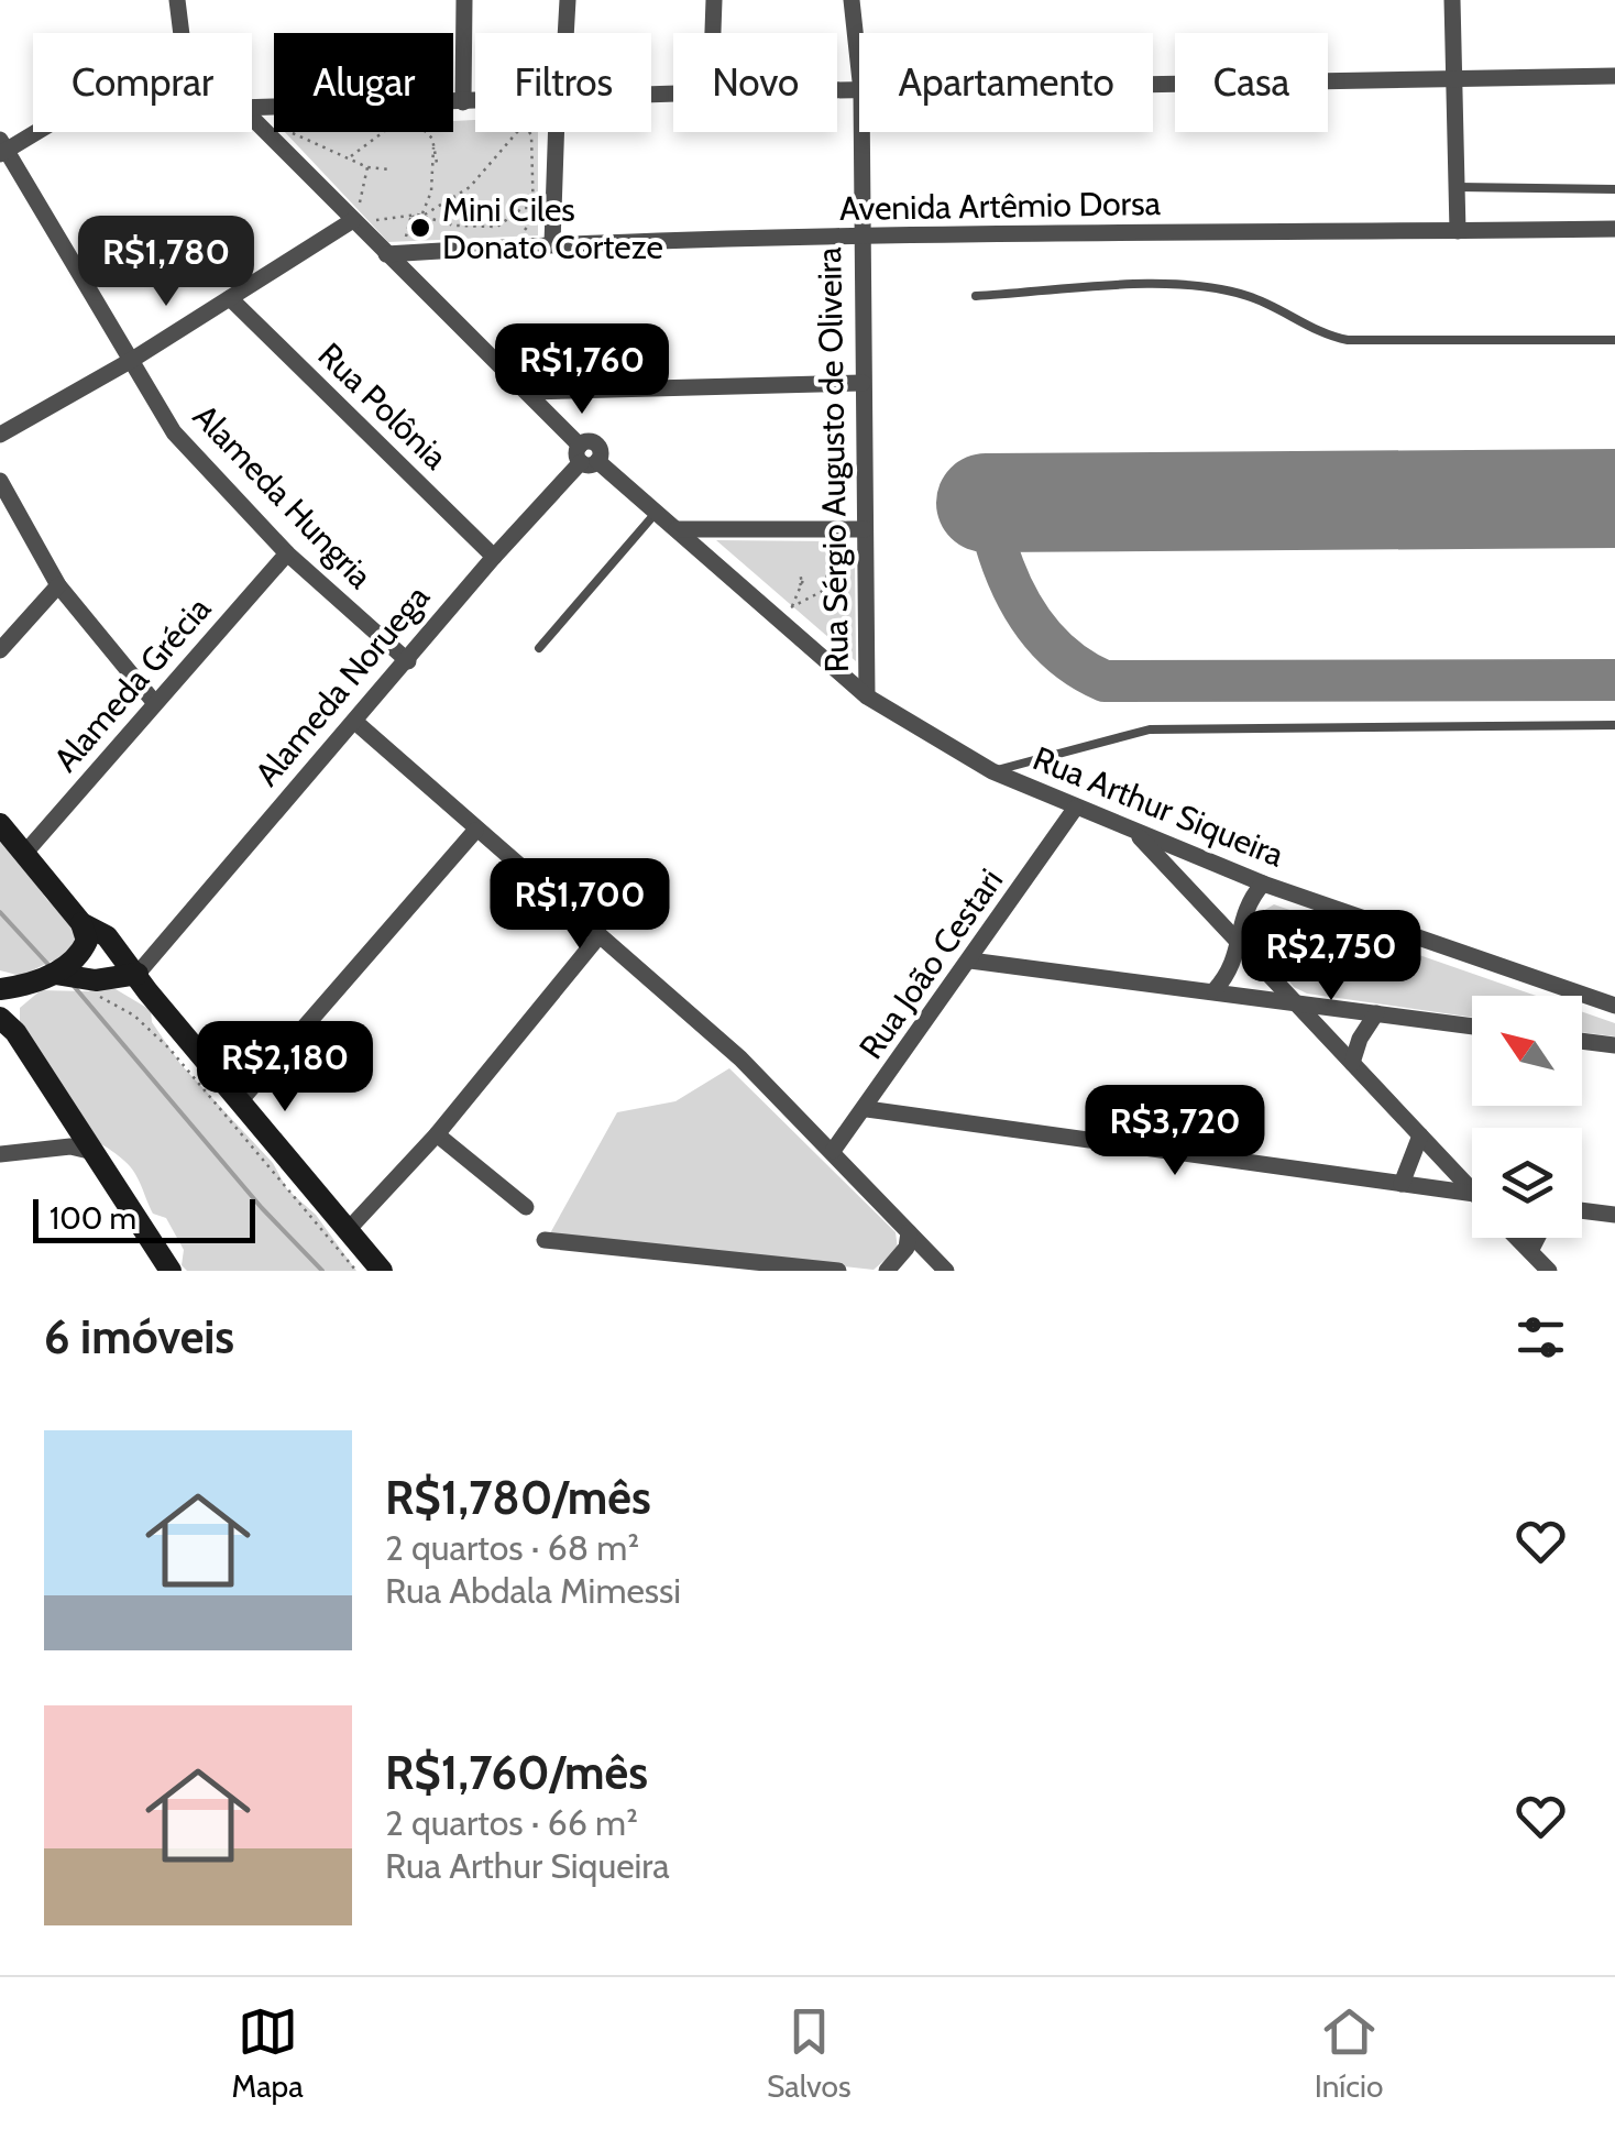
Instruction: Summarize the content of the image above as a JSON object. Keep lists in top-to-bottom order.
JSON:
{
  "streets": {
    "street": [
      "Avenida Artêmio Dorsa",
      "Rua Polônia",
      "Rua Sérgio Augusto de Oliveira",
      "Alameda Hungria",
      "Alameda Grécia",
      "Alameda Noruega",
      "Rua Arthur Siqueira",
      "Rua João Cestari"
    ]
  },
  "crossings": [
    ["Avenida Artêmio Dorsa", "Rua Sérgio Augusto de Oliveira"],
    ["Avenida Artêmio Dorsa", "Rua Arthur Siqueira"],
    ["Rua Polônia", "Alameda Noruega"],
    ["Rua Sérgio Augusto de Oliveira", "Rua Arthur Siqueira"],
    ["Alameda Hungria", "Alameda Grécia"],
    ["Alameda Hungria", "Alameda Noruega"],
    ["Alameda Noruega", "Rua Arthur Siqueira"],
    ["Rua Arthur Siqueira", "Rua João Cestari"]
  ],
  "places": ["Mini Ciles Donato Corteze"],
  "scale_bar": "100 m",
  "north": "top left",
  "page": {
    "chip": [
      "Comprar",
      "Alugar",
      "Filtros",
      "Novo",
      "Apartamento",
      "Casa"
    ],
    "price": [
      "R$1,780",
      "R$1,760",
      "R$1,700",
      "R$2,750",
      "R$2,180",
      "R$3,720"
    ],
    "scale": "100 m",
    "heading": "6 imóveis",
    "list": [
      {
        "name": "R$1,780/mês",
        "note": "2 quartos · 68 m² · Rua Abdala Mimessi"
      },
      {
        "name": "R$1,760/mês",
        "note": "2 quartos · 66 m² · Rua Arthur Siqueira"
      }
    ],
    "tabs": ["Mapa", "Salvos", "Início"]
  }
}
